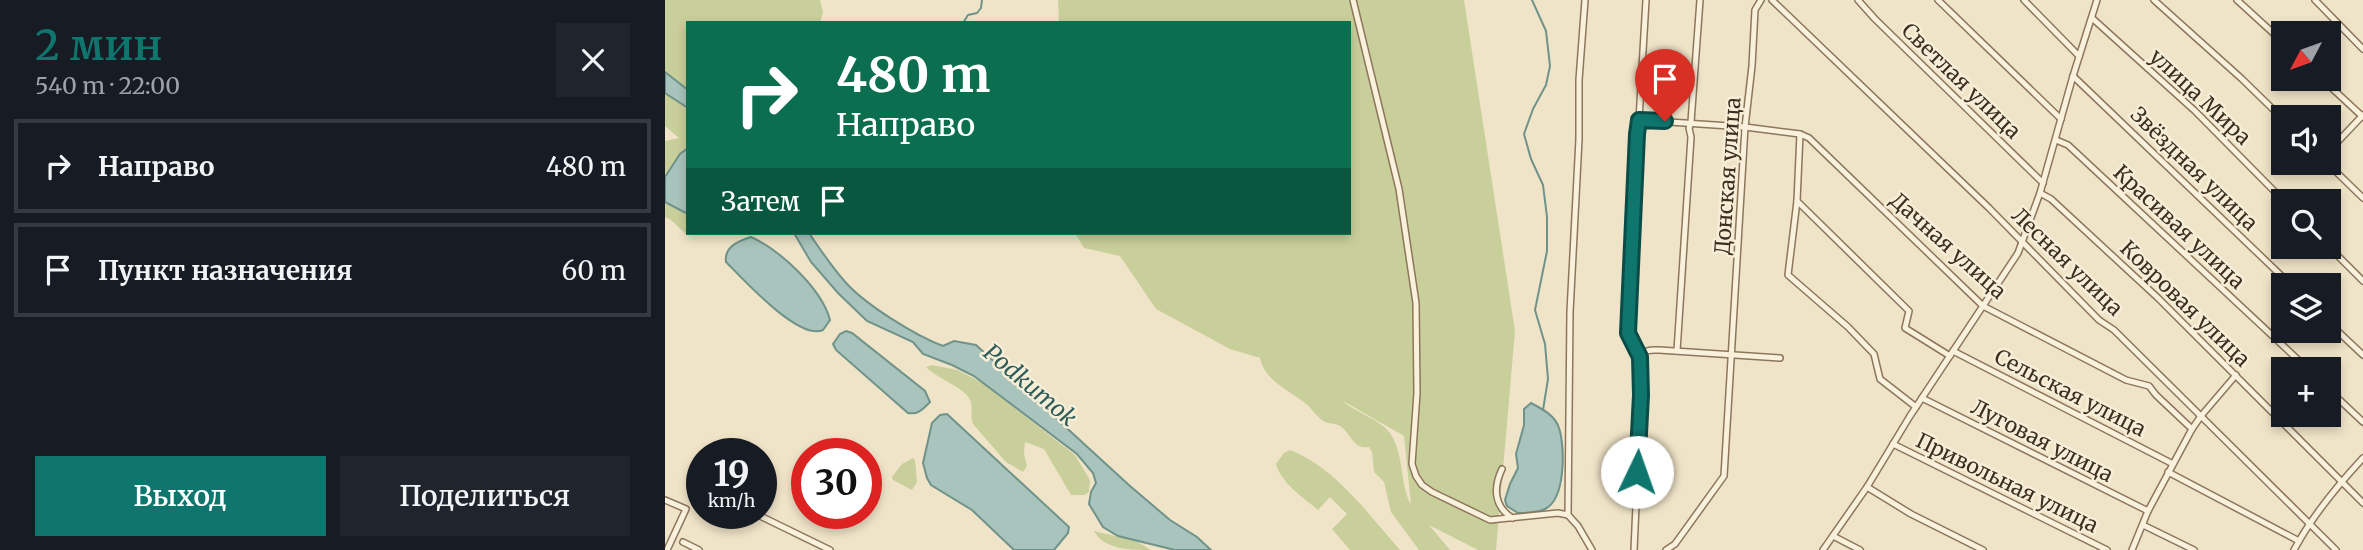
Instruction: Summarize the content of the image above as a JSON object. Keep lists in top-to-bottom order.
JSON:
{
  "streets": {
    "street": [
      "Светлая улица",
      "улица Мира",
      "Звёздная улица",
      "Донская улица",
      "Красивая улица",
      "Дачная улица",
      "Лесная улица",
      "Ковровая улица",
      "Сельская улица",
      "Луговая улица",
      "Привольная улица"
    ]
  },
  "water": ["Podkumok"],
  "north": "bottom left",
  "page": {
    "heading": ["2 мин", "540 m · 22:00"],
    "map_buttons": "+",
    "turn": ["480 m", "Направо"],
    "list": [
      {
        "name": "Направо",
        "value": "480 m"
      },
      {
        "name": "Пункт назначения",
        "value": "60 m"
      }
    ],
    "then": "Затем",
    "speed": "19 km/h",
    "limit": "30",
    "buttons": ["Выход", "Поделиться"]
  }
}
